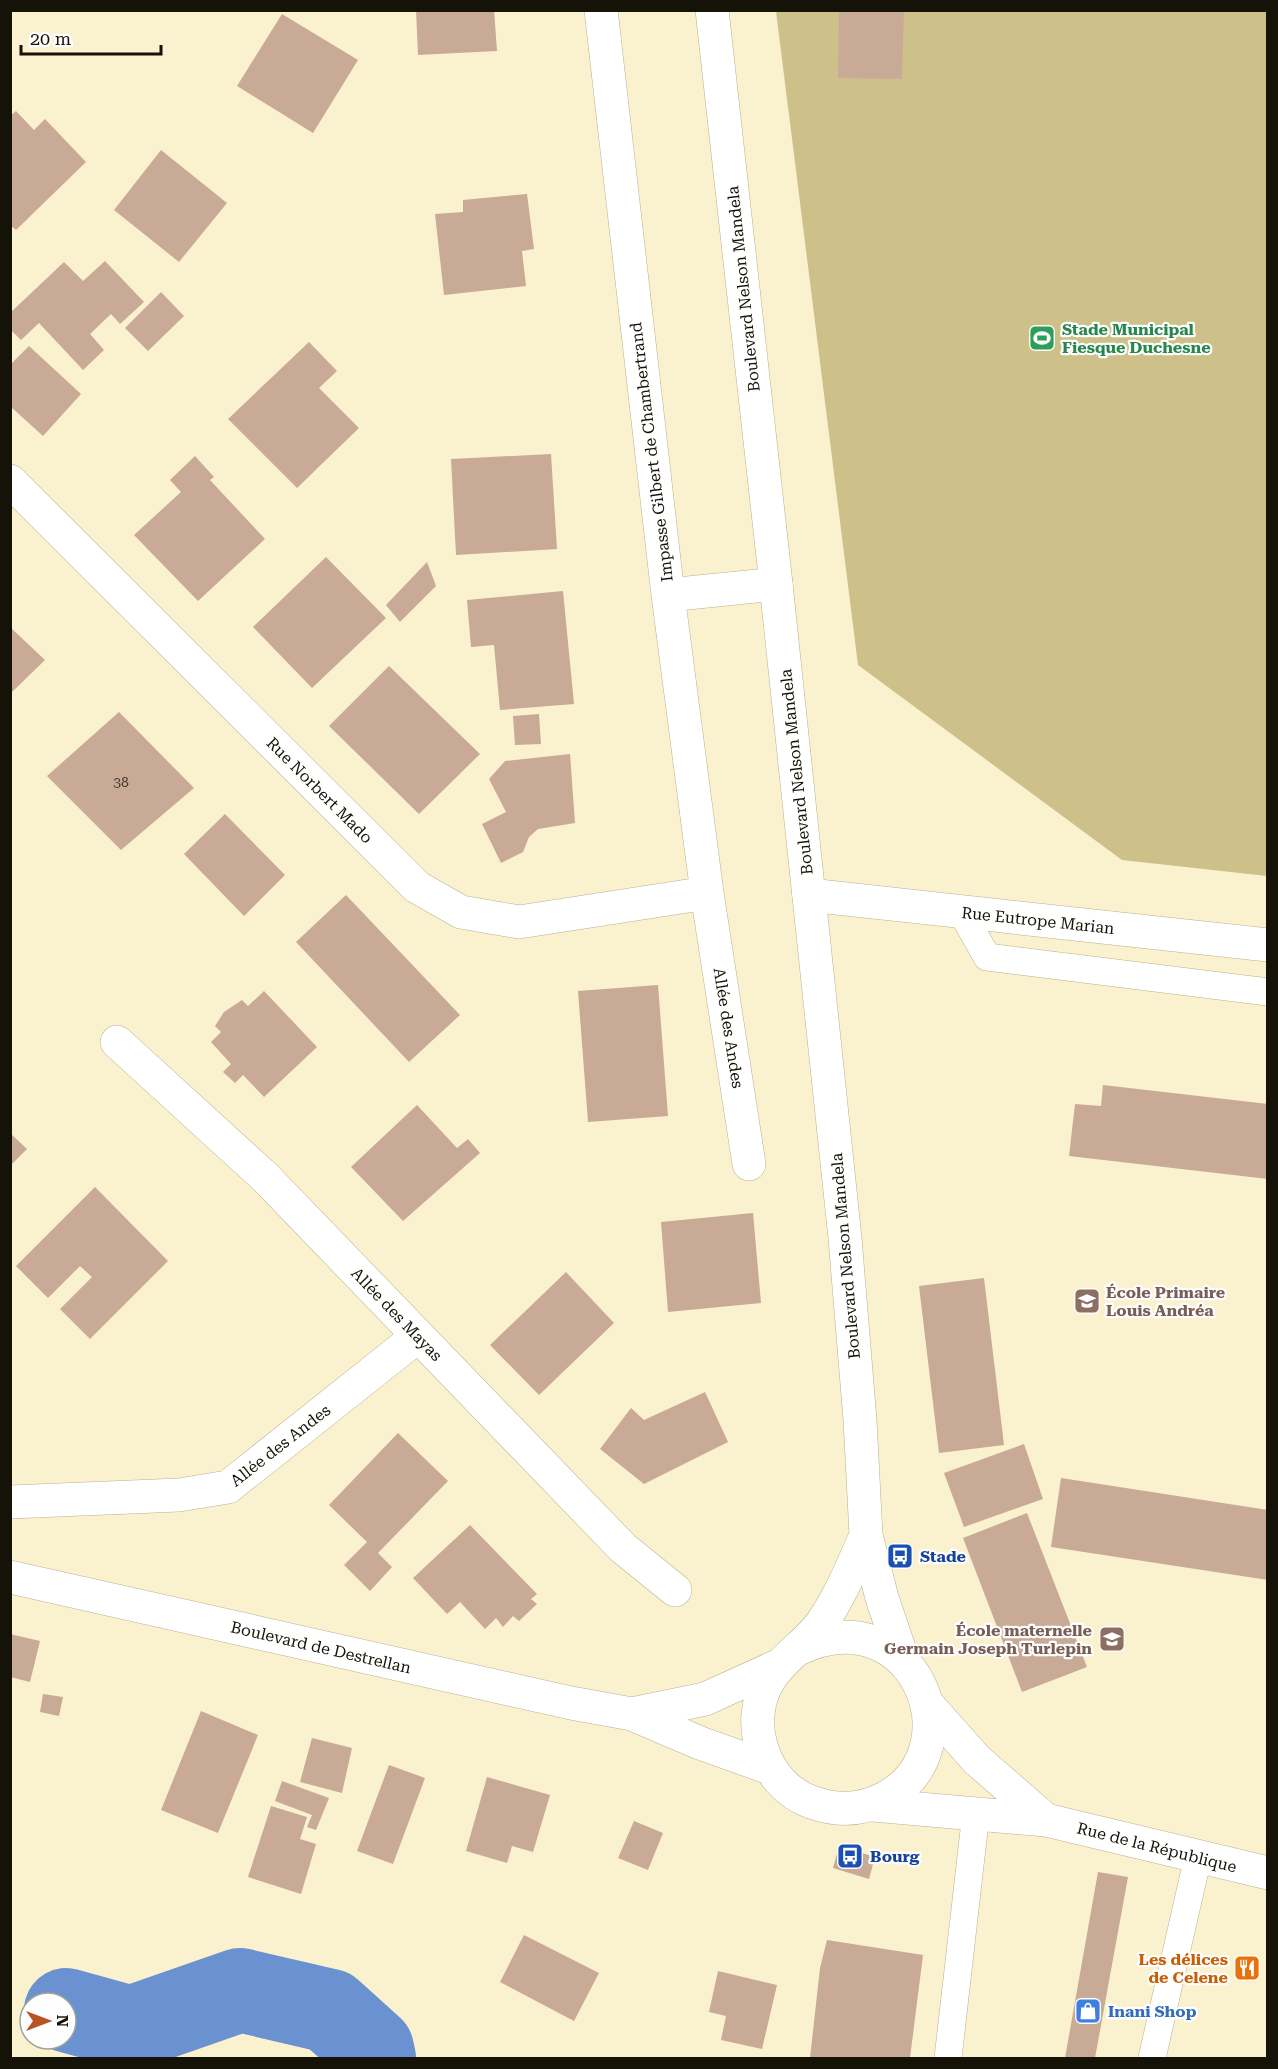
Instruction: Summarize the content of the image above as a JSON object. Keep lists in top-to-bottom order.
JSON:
{
  "streets": {
    "street": [
      "Boulevard Nelson Mandela",
      "Impasse Gilbert de Chambertrand",
      "Rue Norbert Mado",
      "Rue Eutrope Marian",
      "Allée des Andes",
      "Allée des Mayas",
      "Boulevard de Destrellan",
      "Rue de la République"
    ]
  },
  "crossings": [
    ["Boulevard Nelson Mandela", "Rue Eutrope Marian"],
    ["Boulevard Nelson Mandela", "Boulevard de Destrellan"],
    ["Boulevard Nelson Mandela", "Rue de la République"],
    ["Impasse Gilbert de Chambertrand", "Rue Norbert Mado"],
    ["Impasse Gilbert de Chambertrand", "Allée des Andes"],
    ["Rue Norbert Mado", "Allée des Andes"],
    ["Allée des Andes", "Allée des Mayas"],
    ["Boulevard de Destrellan", "Rue de la République"]
  ],
  "places": {
    "sports": ["Stade Municipal Fiesque Duchesne"],
    "school or university": ["École Primaire Louis Andréa", "École maternelle Germain Joseph Turlepin"],
    "bus stop": ["Stade", "Bourg"],
    "restaurant": ["Les délices de Celene"],
    "shop": ["Inani Shop"]
  },
  "house_numbers": ["38"],
  "scale_bar": "20 m",
  "north": "right"
}
